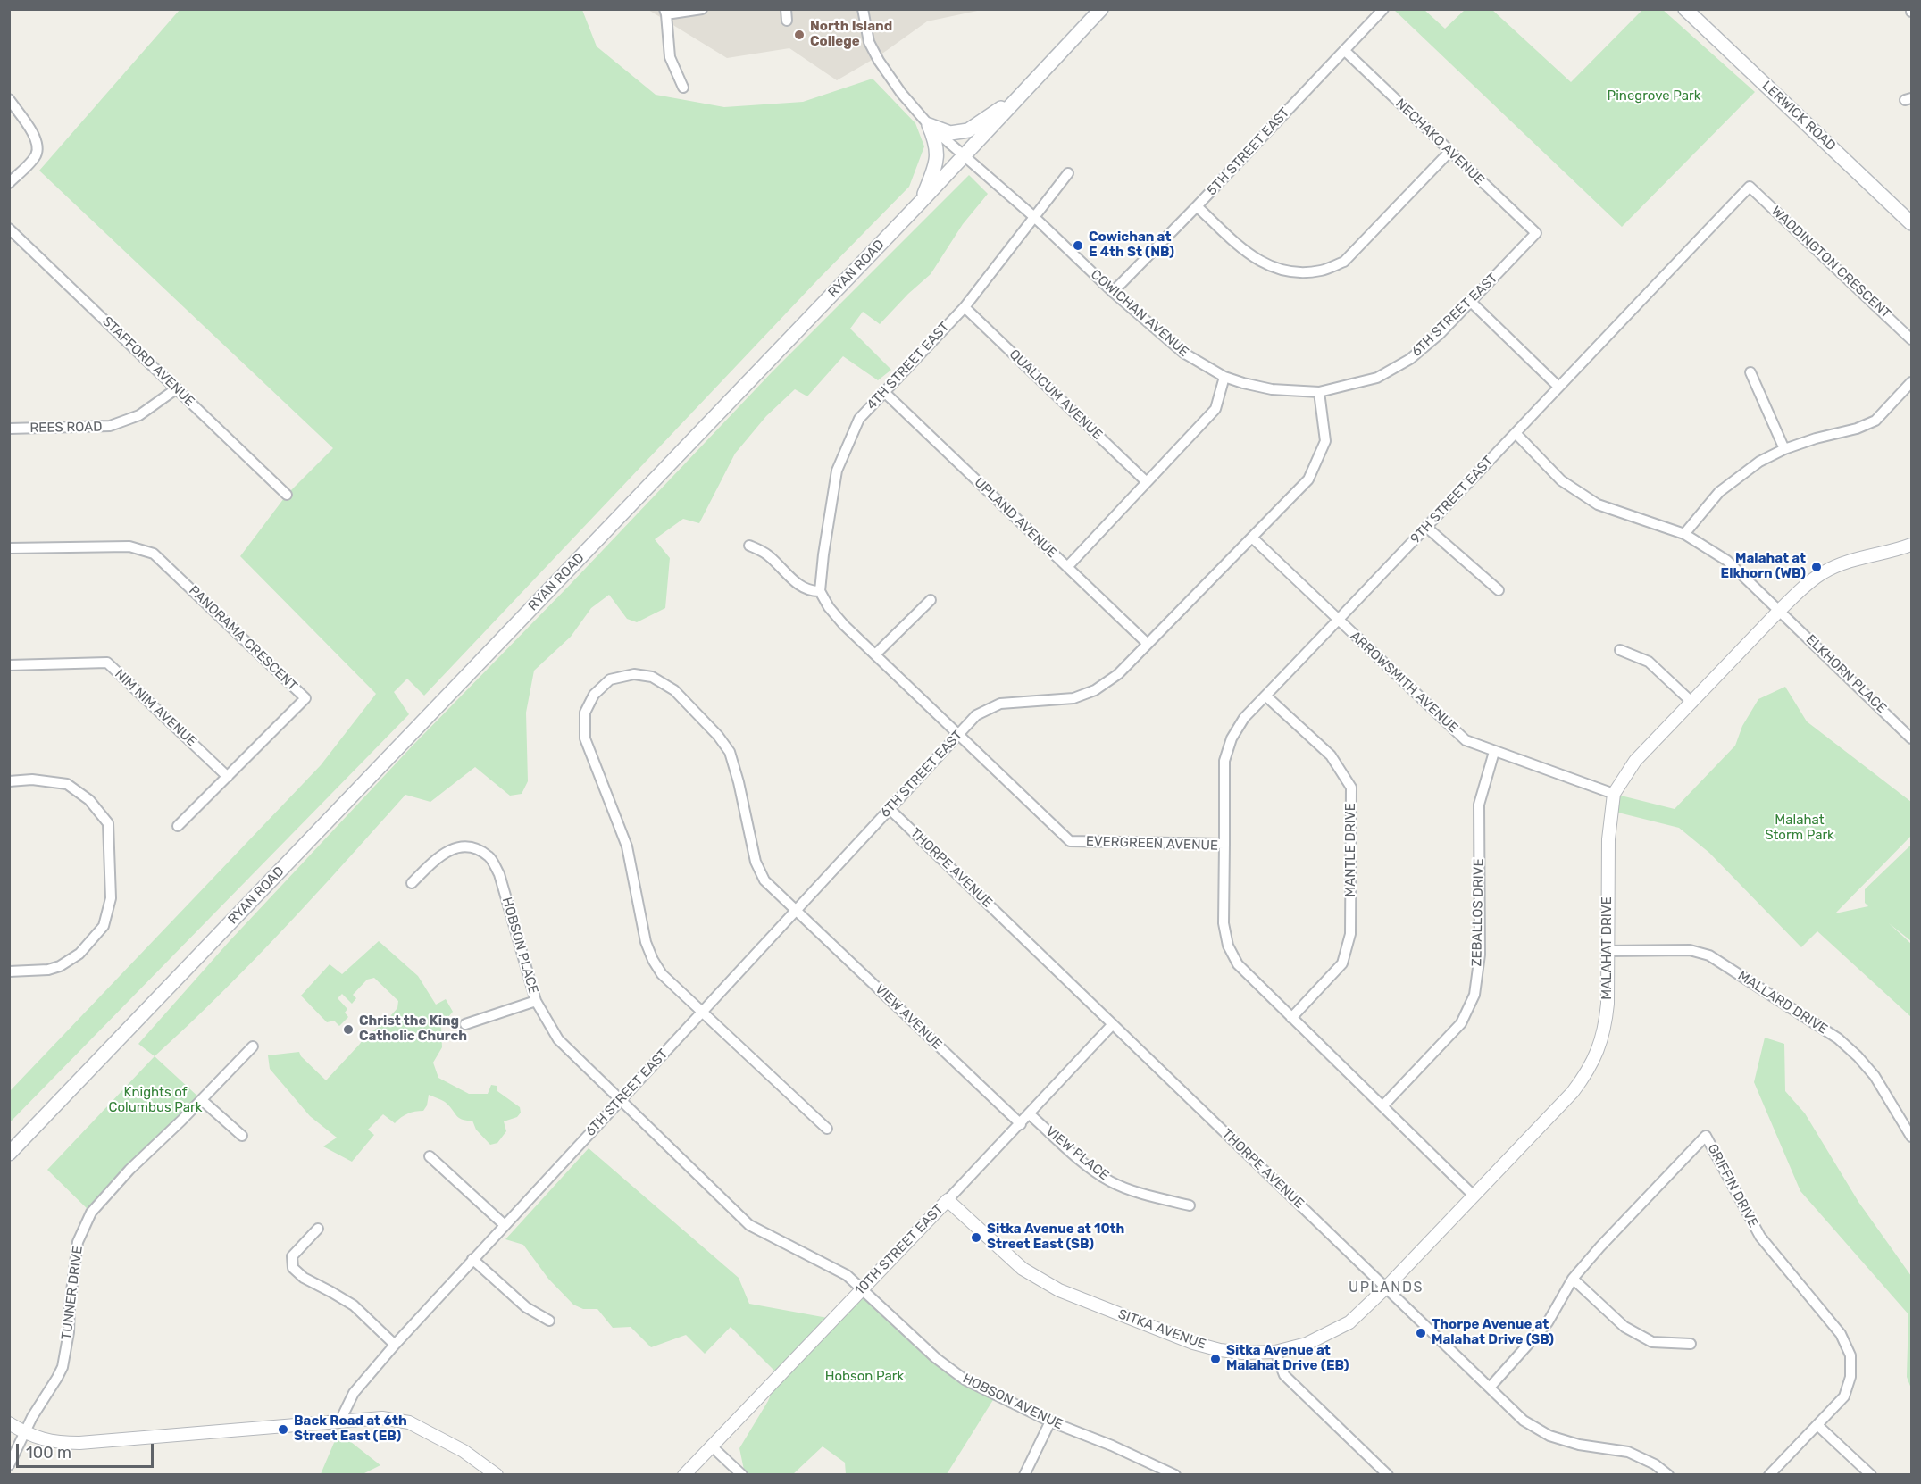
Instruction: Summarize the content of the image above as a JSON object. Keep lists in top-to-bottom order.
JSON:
{
  "streets": {
    "main road": ["LERWICK ROAD", "RYAN ROAD"],
    "street": [
      "NECHAKO AVENUE",
      "5TH STREET EAST",
      "WADDINGTON CRESCENT",
      "COWICHAN AVENUE",
      "6TH STREET EAST",
      "STAFFORD AVENUE",
      "4TH STREET EAST",
      "QUALICUM AVENUE",
      "REES ROAD",
      "9TH STREET EAST",
      "UPLAND AVENUE",
      "PANORAMA CRESCENT",
      "ELKHORN PLACE",
      "ARROWSMITH AVENUE",
      "NIM NIM AVENUE",
      "EVERGREEN AVENUE",
      "MANTLE DRIVE",
      "THORPE AVENUE",
      "ZEBALLOS DRIVE",
      "HOBSON PLACE",
      "MALAHAT DRIVE",
      "MALLARD DRIVE",
      "VIEW AVENUE",
      "VIEW PLACE",
      "GRIFFIN DRIVE",
      "10TH STREET EAST",
      "TUNNER DRIVE",
      "SITKA AVENUE",
      "HOBSON AVENUE"
    ]
  },
  "crossings": [
    ["NECHAKO AVENUE", "5TH STREET EAST"],
    ["NECHAKO AVENUE", "6TH STREET EAST"],
    ["5TH STREET EAST", "COWICHAN AVENUE"],
    ["WADDINGTON CRESCENT", "9TH STREET EAST"],
    ["RYAN ROAD", "COWICHAN AVENUE"],
    ["COWICHAN AVENUE", "6TH STREET EAST"],
    ["COWICHAN AVENUE", "4TH STREET EAST"],
    ["6TH STREET EAST", "UPLAND AVENUE"],
    ["6TH STREET EAST", "ARROWSMITH AVENUE"],
    ["6TH STREET EAST", "EVERGREEN AVENUE"],
    ["6TH STREET EAST", "THORPE AVENUE"],
    ["6TH STREET EAST", "HOBSON PLACE"],
    ["6TH STREET EAST", "VIEW AVENUE"],
    ["6TH STREET EAST", "HOBSON AVENUE"],
    ["STAFFORD AVENUE", "REES ROAD"],
    ["4TH STREET EAST", "QUALICUM AVENUE"],
    ["4TH STREET EAST", "UPLAND AVENUE"],
    ["4TH STREET EAST", "EVERGREEN AVENUE"],
    ["9TH STREET EAST", "ELKHORN PLACE"],
    ["9TH STREET EAST", "ARROWSMITH AVENUE"],
    ["9TH STREET EAST", "EVERGREEN AVENUE"],
    ["9TH STREET EAST", "MANTLE DRIVE"],
    ["PANORAMA CRESCENT", "NIM NIM AVENUE"],
    ["ELKHORN PLACE", "MALAHAT DRIVE"],
    ["ARROWSMITH AVENUE", "ZEBALLOS DRIVE"],
    ["ARROWSMITH AVENUE", "MALAHAT DRIVE"],
    ["EVERGREEN AVENUE", "MANTLE DRIVE"],
    ["EVERGREEN AVENUE", "ZEBALLOS DRIVE"],
    ["EVERGREEN AVENUE", "MALAHAT DRIVE"],
    ["THORPE AVENUE", "MALAHAT DRIVE"],
    ["THORPE AVENUE", "GRIFFIN DRIVE"],
    ["THORPE AVENUE", "10TH STREET EAST"],
    ["HOBSON PLACE", "HOBSON AVENUE"],
    ["MALAHAT DRIVE", "MALLARD DRIVE"],
    ["MALAHAT DRIVE", "SITKA AVENUE"],
    ["VIEW AVENUE", "10TH STREET EAST"],
    ["VIEW PLACE", "10TH STREET EAST"],
    ["10TH STREET EAST", "SITKA AVENUE"],
    ["10TH STREET EAST", "HOBSON AVENUE"]
  ],
  "districts": ["UPLANDS"],
  "parks": [
    "Pinegrove Park",
    "Malahat Storm Park",
    "Knights of Columbus Park",
    "Hobson Park"
  ],
  "places": [
    "North Island College",
    "Cowichan at E 4th St (NB)",
    "Malahat at Elkhorn (WB)",
    "Christ the King Catholic Church",
    "Sitka Avenue at 10th Street East (SB)",
    "Thorpe Avenue at Malahat Drive (SB)",
    "Sitka Avenue at Malahat Drive (EB)",
    "Back Road at 6th Street East (EB)"
  ],
  "scale_bar": "100 m"
}
